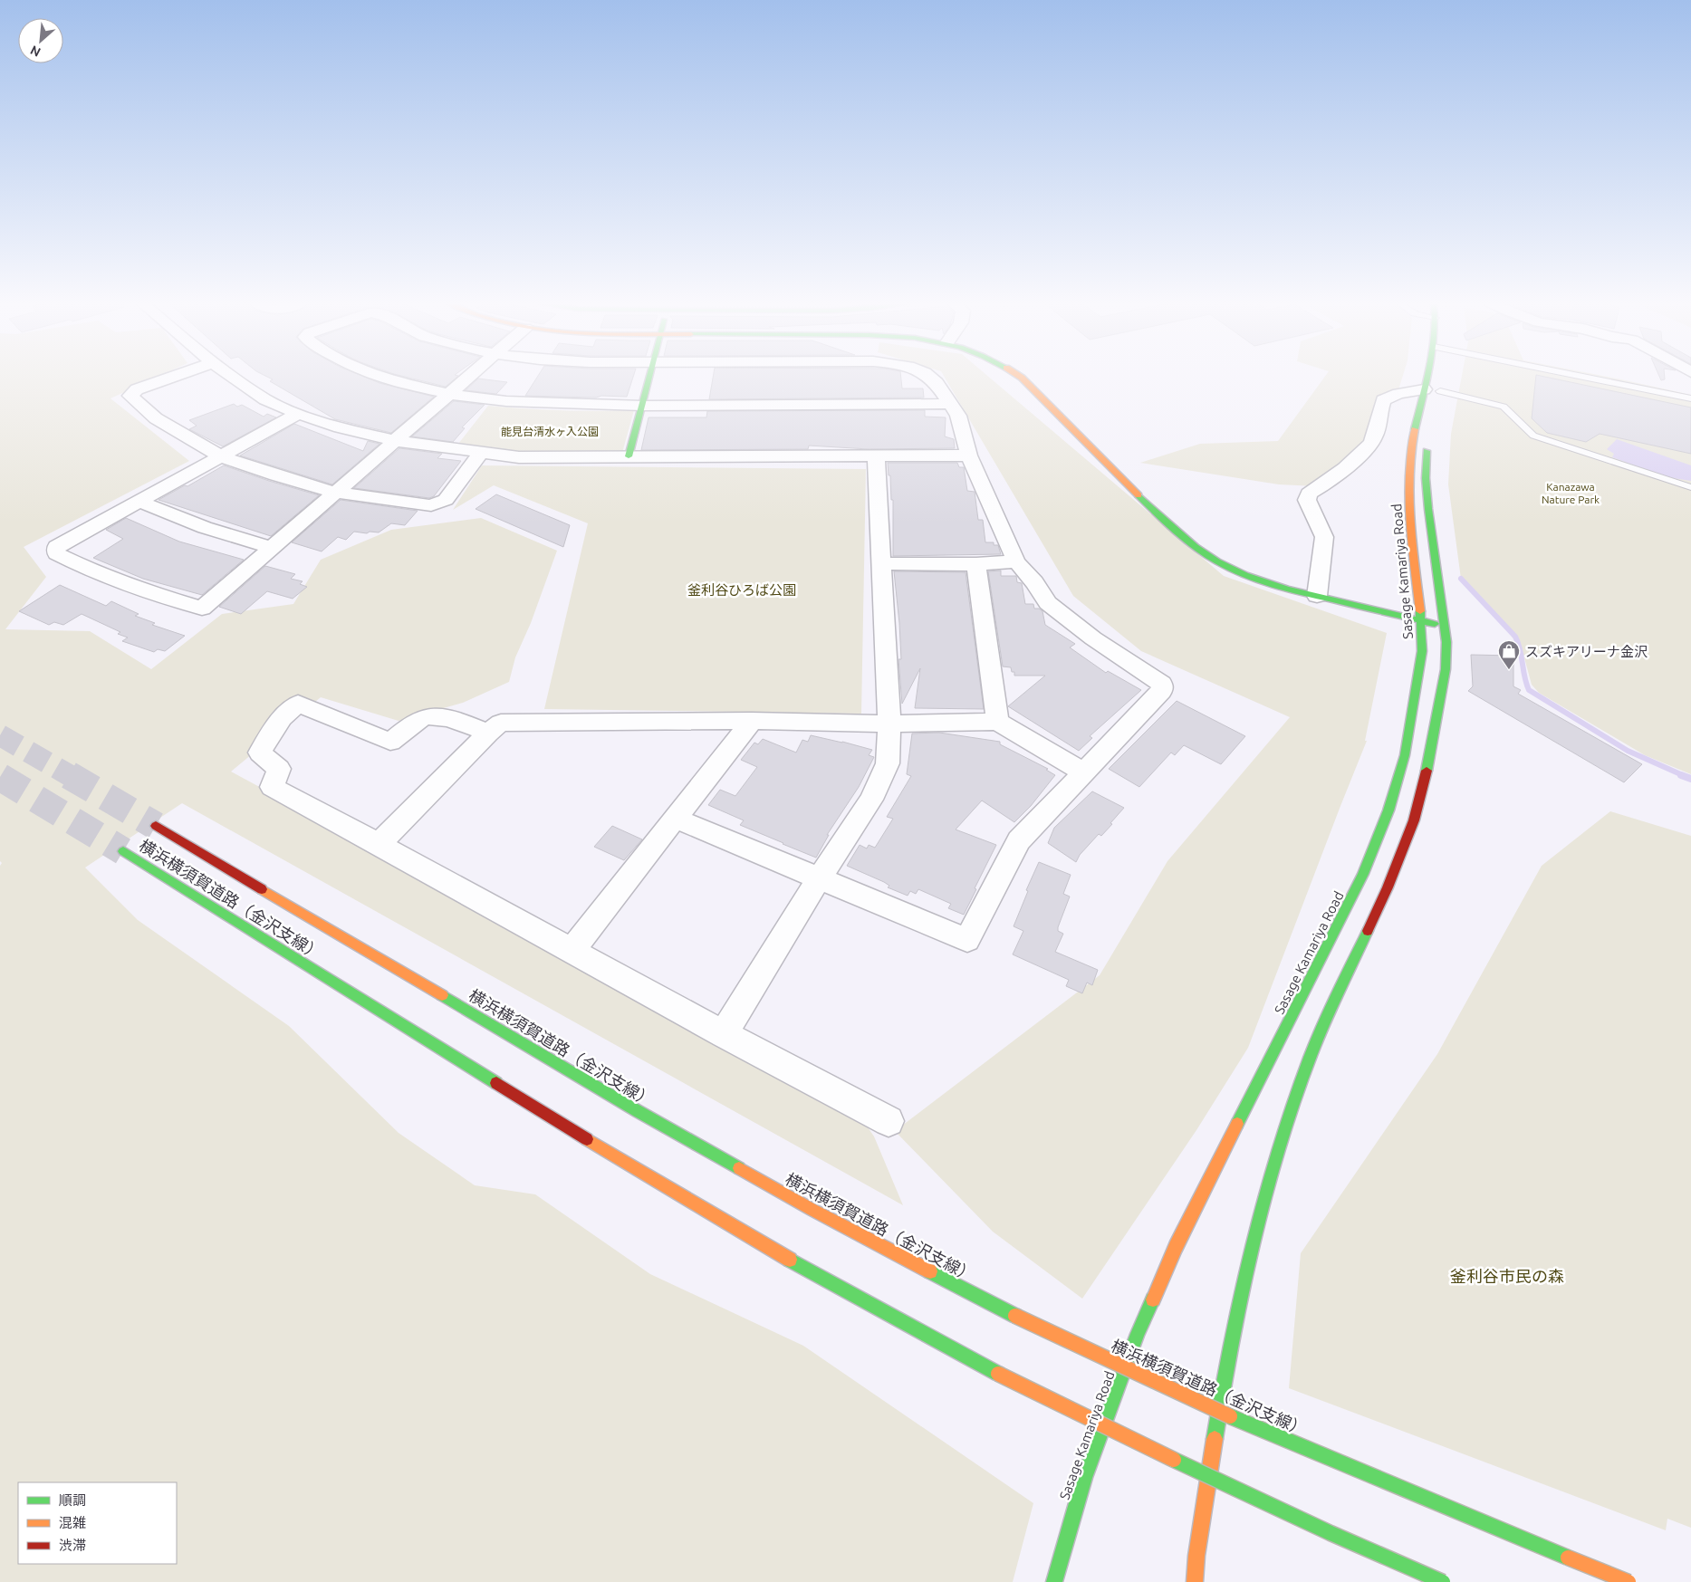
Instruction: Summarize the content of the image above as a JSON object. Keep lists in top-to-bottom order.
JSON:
{
  "streets": {
    "main road": ["Sasage Kamariya Road", "横浜横須賀道路（金沢支線）"]
  },
  "parks": [
    "能見台清水ヶ入公園",
    "Kanazawa Nature Park",
    "釜利谷ひろば公園",
    "釜利谷市民の森"
  ],
  "places": {
    "shop": ["スズキアリーナ金沢"]
  },
  "legend": ["順調", "混雑", "渋滞"],
  "north": "bottom left"
}
